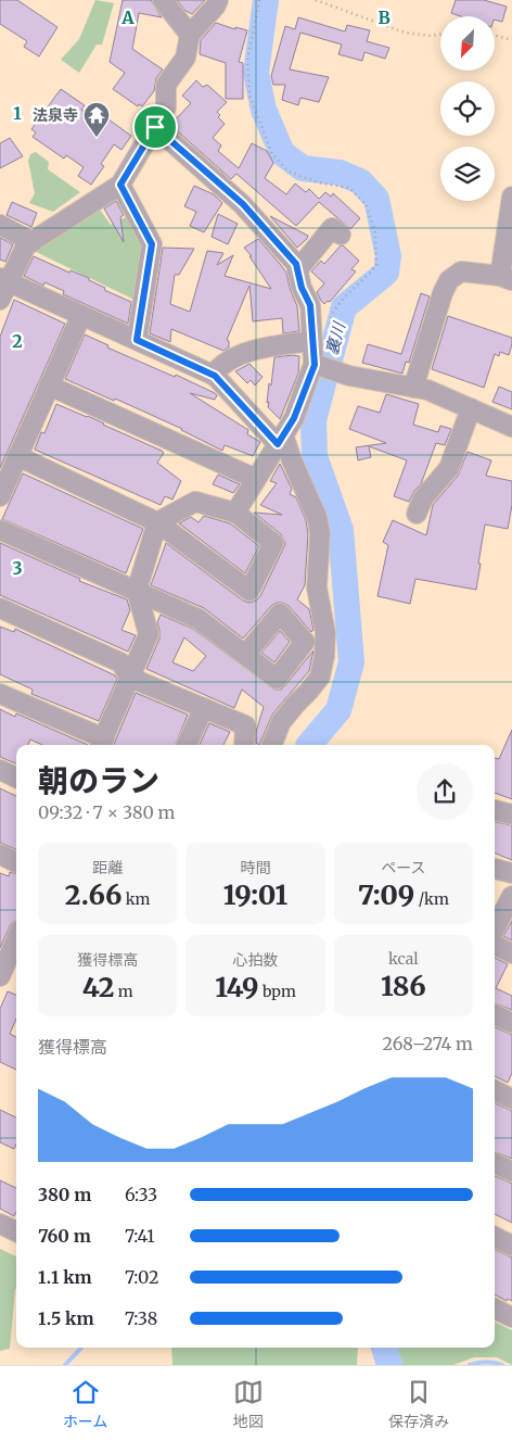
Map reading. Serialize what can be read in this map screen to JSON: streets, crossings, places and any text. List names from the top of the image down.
{
  "water": ["裏川"],
  "places": {
    "temple": ["法泉寺"]
  },
  "north": "bottom left",
  "page": {
    "heading": ["朝のラン", "09:32 · 7 × 380 m"],
    "stats": [
      ["距離", "2.66 km"],
      ["時間", "19:01"],
      ["ペース", "7:09 /km"],
      ["獲得標高", "42 m"],
      ["心拍数", "149 bpm"],
      ["kcal", "186"]
    ],
    "chart": ["獲得標高", "268–274 m"],
    "list": [
      {
        "name": "380 m",
        "note": "6:33"
      },
      {
        "name": "760 m",
        "note": "7:41"
      },
      {
        "name": "1.1 km",
        "note": "7:02"
      },
      {
        "name": "1.5 km",
        "note": "7:38"
      }
    ],
    "tabs": ["ホーム", "地図", "保存済み"]
  },
  "grid": {
    "columns": ["A", "B"],
    "rows": ["1", "2", "3"]
  }
}
